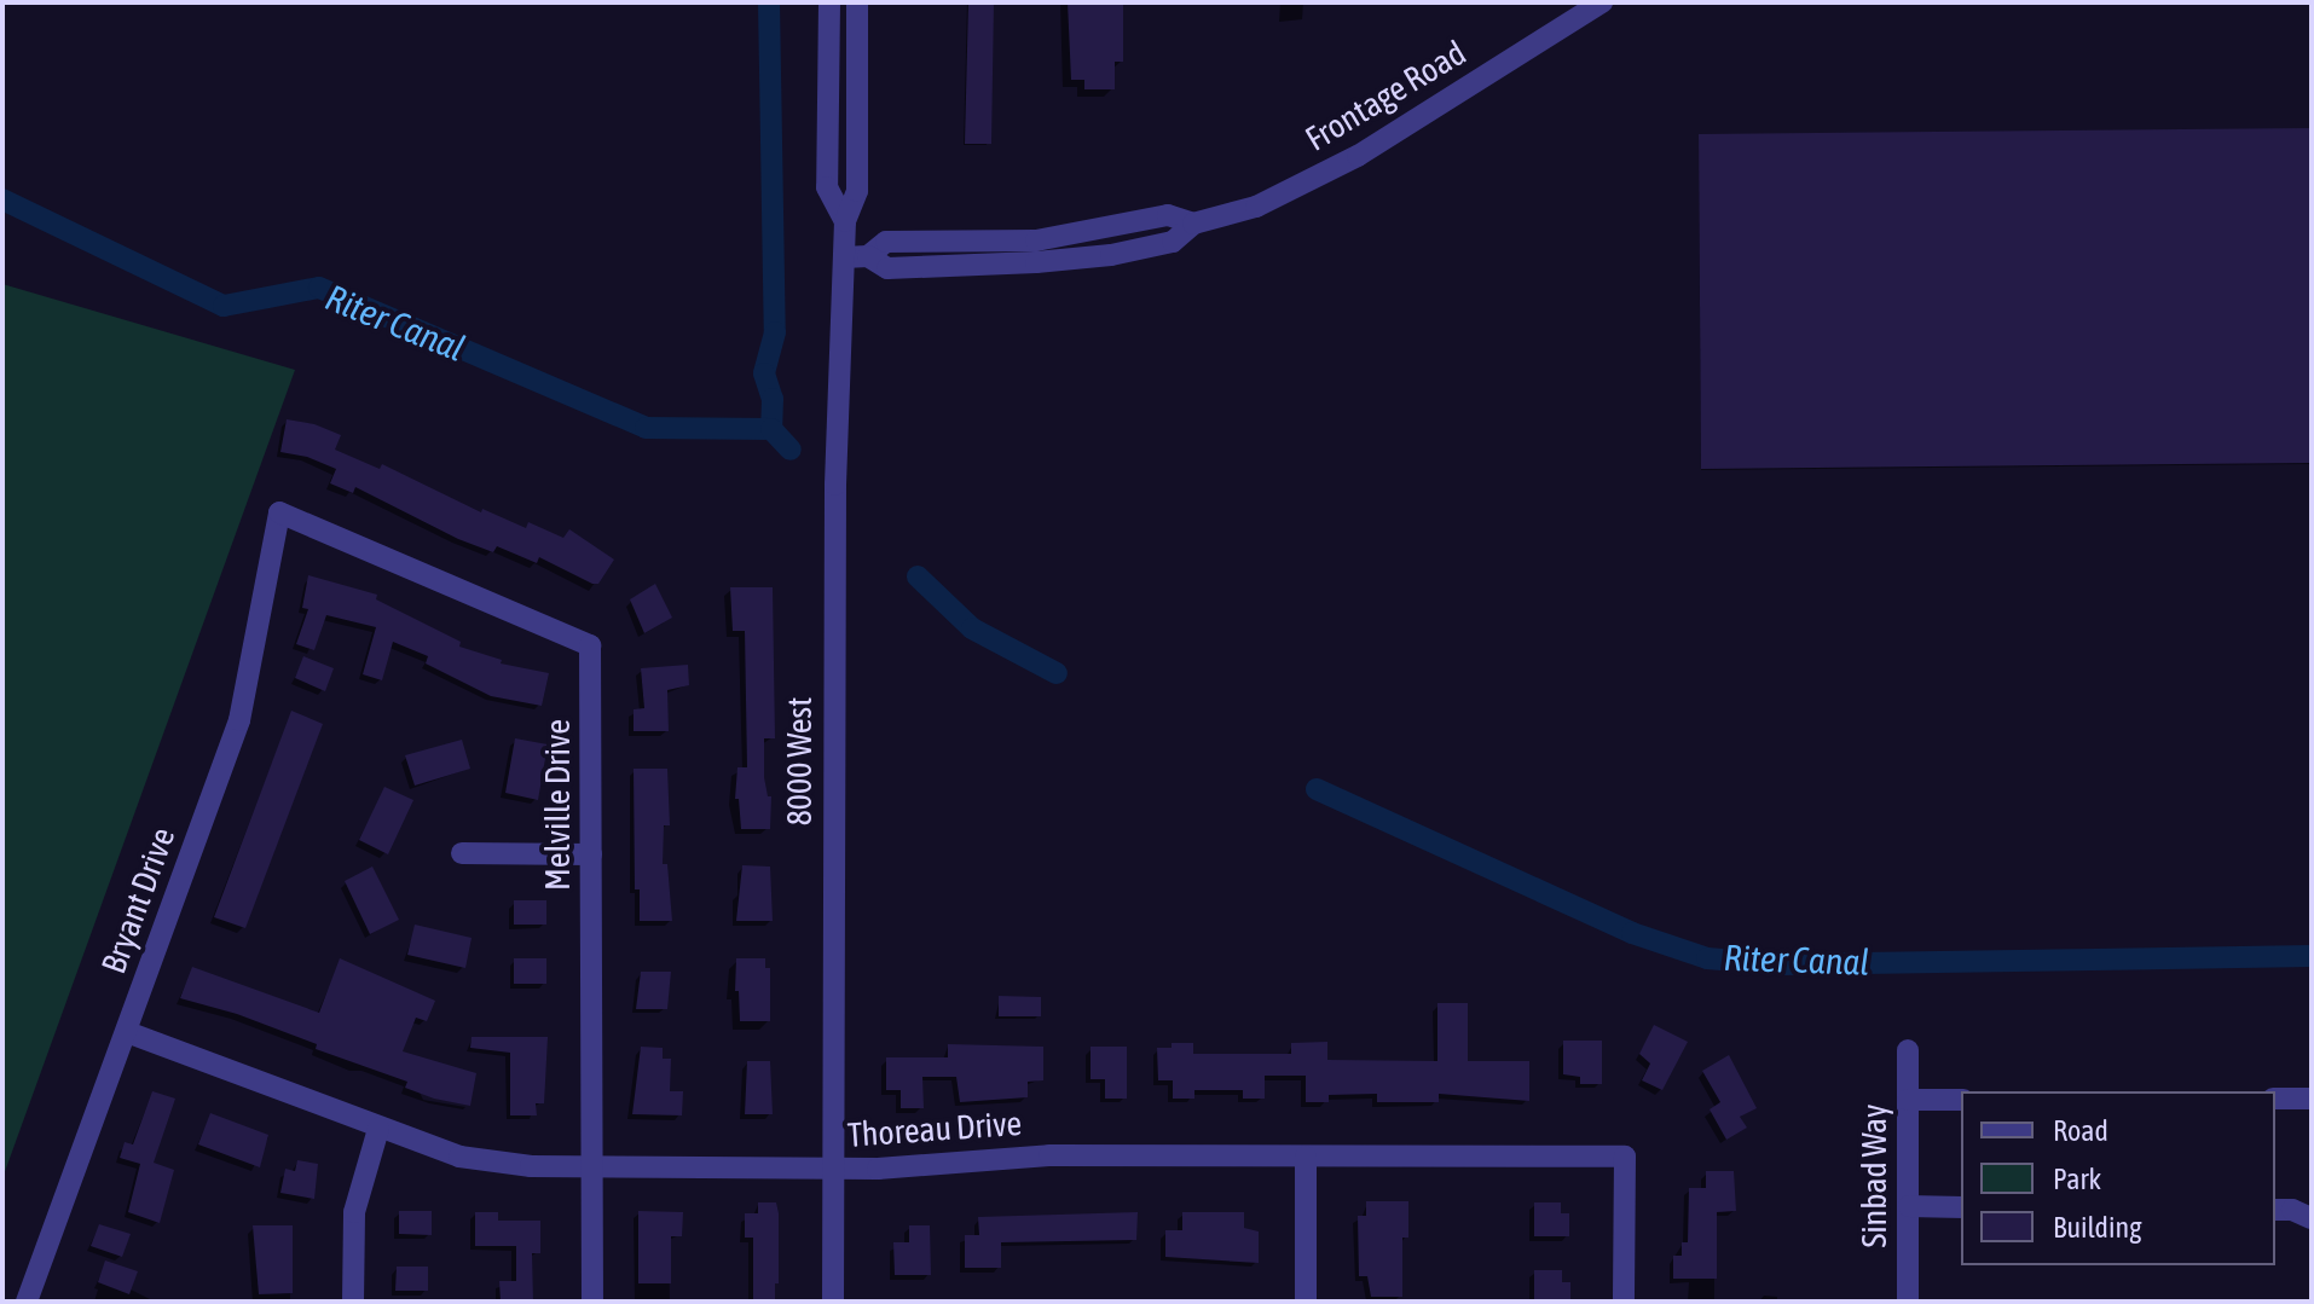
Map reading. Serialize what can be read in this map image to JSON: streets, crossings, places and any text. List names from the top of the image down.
{
  "streets": {
    "street": [
      "Frontage Road",
      "8000 West",
      "Melville Drive",
      "Bryant Drive",
      "Thoreau Drive",
      "Sinbad Way"
    ]
  },
  "crossings": [
    ["Frontage Road", "8000 West"],
    ["8000 West", "Thoreau Drive"],
    ["Melville Drive", "Bryant Drive"],
    ["Melville Drive", "Thoreau Drive"],
    ["Bryant Drive", "Thoreau Drive"]
  ],
  "water": ["Riter Canal"],
  "legend": ["Road", "Park", "Building"]
}
